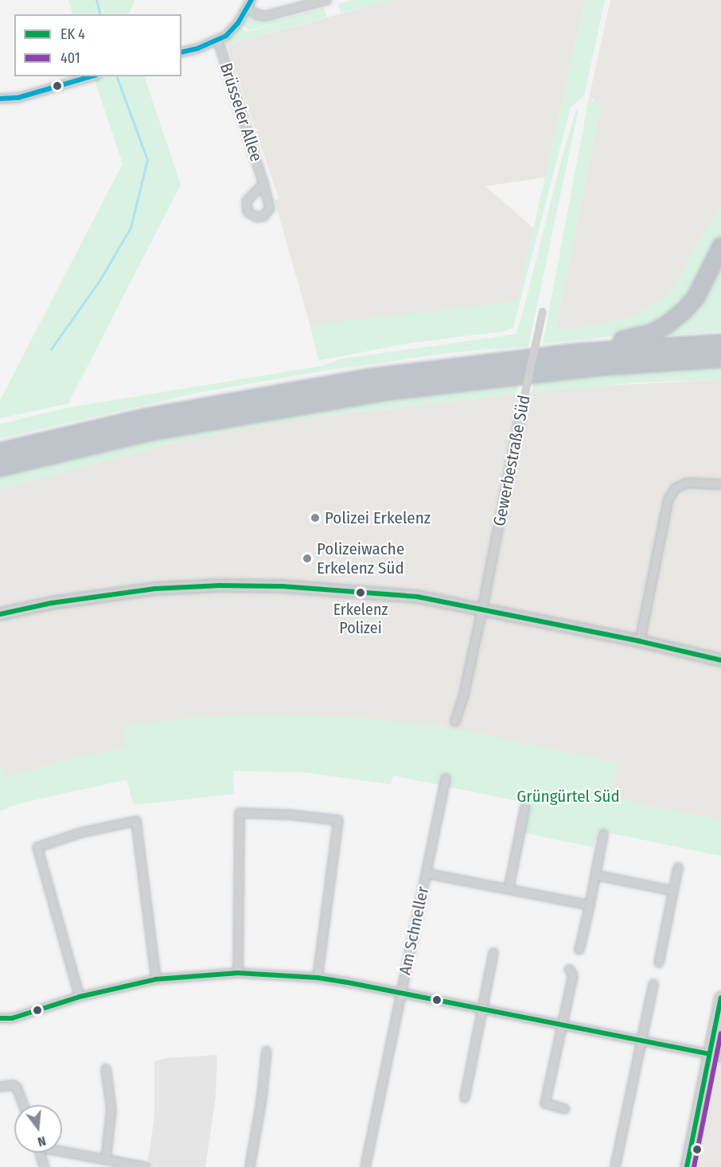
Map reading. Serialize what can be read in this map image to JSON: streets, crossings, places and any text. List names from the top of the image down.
{
  "streets": {
    "street": ["Brüsseler Allee", "Gewerbestraße Süd", "Am Schneller"]
  },
  "parks": ["Grüngürtel Süd"],
  "places": ["Polizei Erkelenz", "Polizeiwache Erkelenz Süd", "Erkelenz Polizei"],
  "lines": ["transit line 401"],
  "legend": ["EK 4", "401"],
  "north": "bottom"
}
